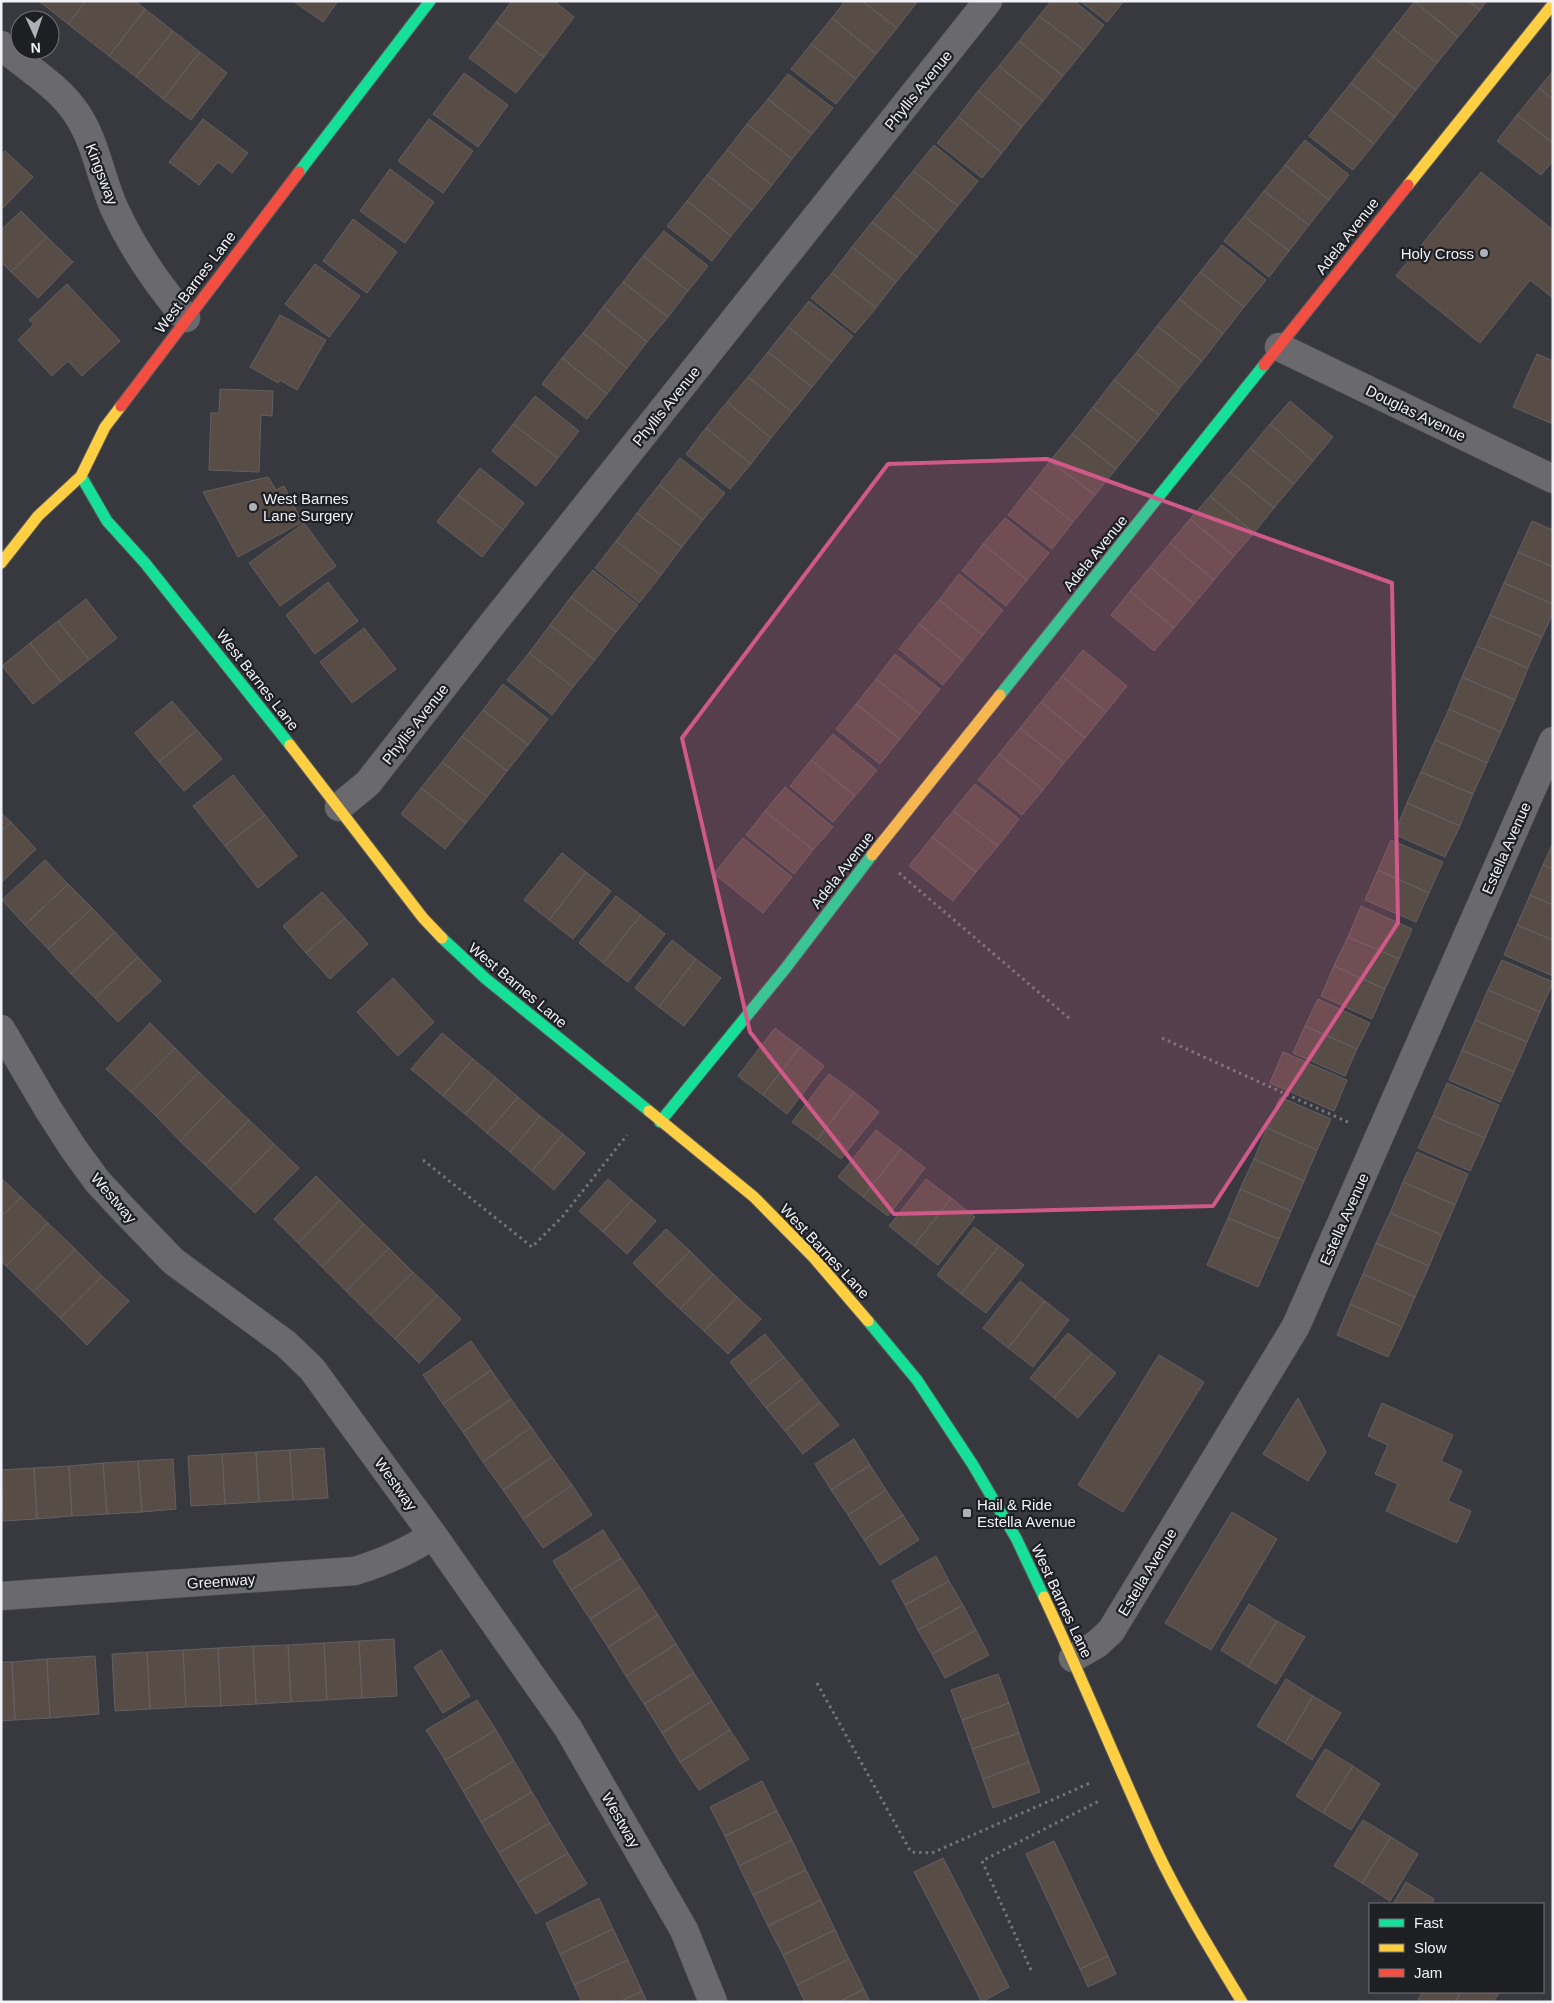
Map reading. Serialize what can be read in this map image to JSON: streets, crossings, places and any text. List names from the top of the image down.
{
  "streets": {
    "street": [
      "Phyllis Avenue",
      "Kingsway",
      "Adela Avenue",
      "West Barnes Lane",
      "Douglas Avenue",
      "Estella Avenue",
      "Westway",
      "Greenway"
    ]
  },
  "crossings": [
    ["Phyllis Avenue", "West Barnes Lane"],
    ["Kingsway", "West Barnes Lane"],
    ["Adela Avenue", "West Barnes Lane"],
    ["Adela Avenue", "Douglas Avenue"],
    ["West Barnes Lane", "Estella Avenue"],
    ["Westway", "Greenway"]
  ],
  "places": {
    "other": ["Holy Cross", "West Barnes Lane Surgery"],
    "transit": ["Hail & Ride Estella Avenue"]
  },
  "legend": ["Fast", "Slow", "Jam"],
  "north": "bottom"
}
